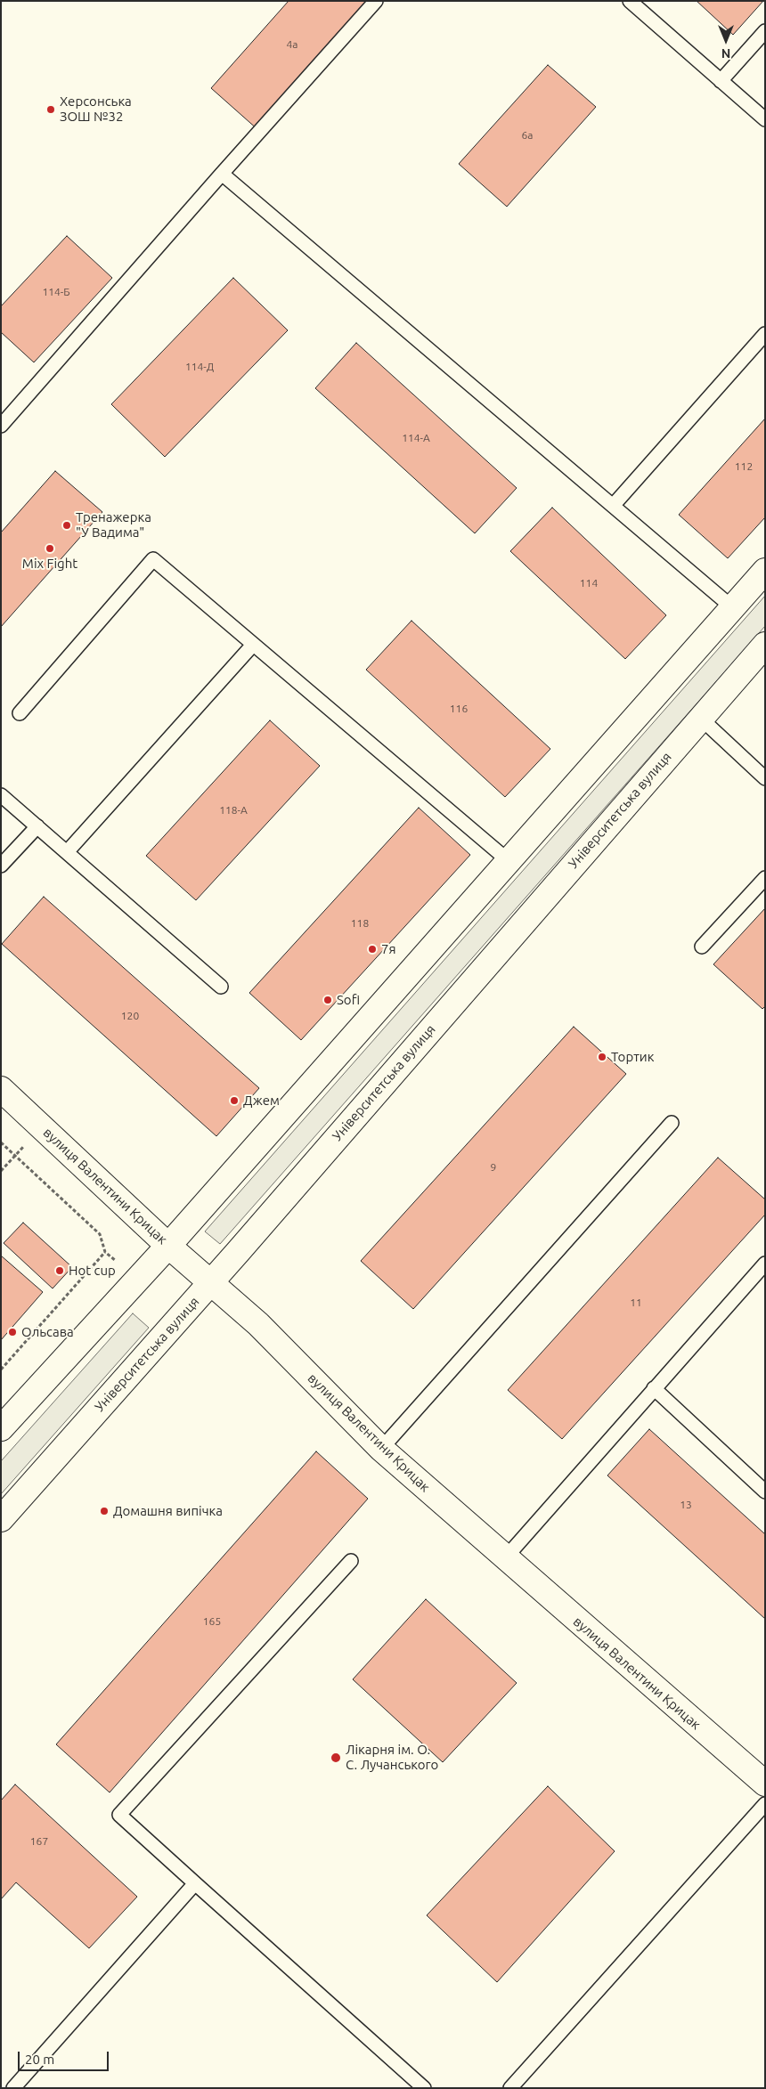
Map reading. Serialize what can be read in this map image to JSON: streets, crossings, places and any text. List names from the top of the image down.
{
  "streets": {
    "street": ["Університетська вулиця", "вулиця Валентини Крицак"]
  },
  "crossings": [
    ["Університетська вулиця", "вулиця Валентини Крицак"]
  ],
  "places": [
    "Херсонська ЗОШ №32",
    "Тренажерка \"У Вадима\"",
    "Mix Fight",
    "7я",
    "Sofi",
    "Тортик",
    "Джем",
    "Hot cup",
    "Ольсава",
    "Домашня випічка",
    "Лікарня ім. О. С. Лучанського"
  ],
  "house_numbers": [
    "4а",
    "6а",
    "114-Б",
    "114-Д",
    "114-А",
    "112",
    "114",
    "116",
    "118-А",
    "118",
    "120",
    "9",
    "11",
    "13",
    "165",
    "167"
  ],
  "scale_bar": "20 m",
  "north": "bottom"
}
